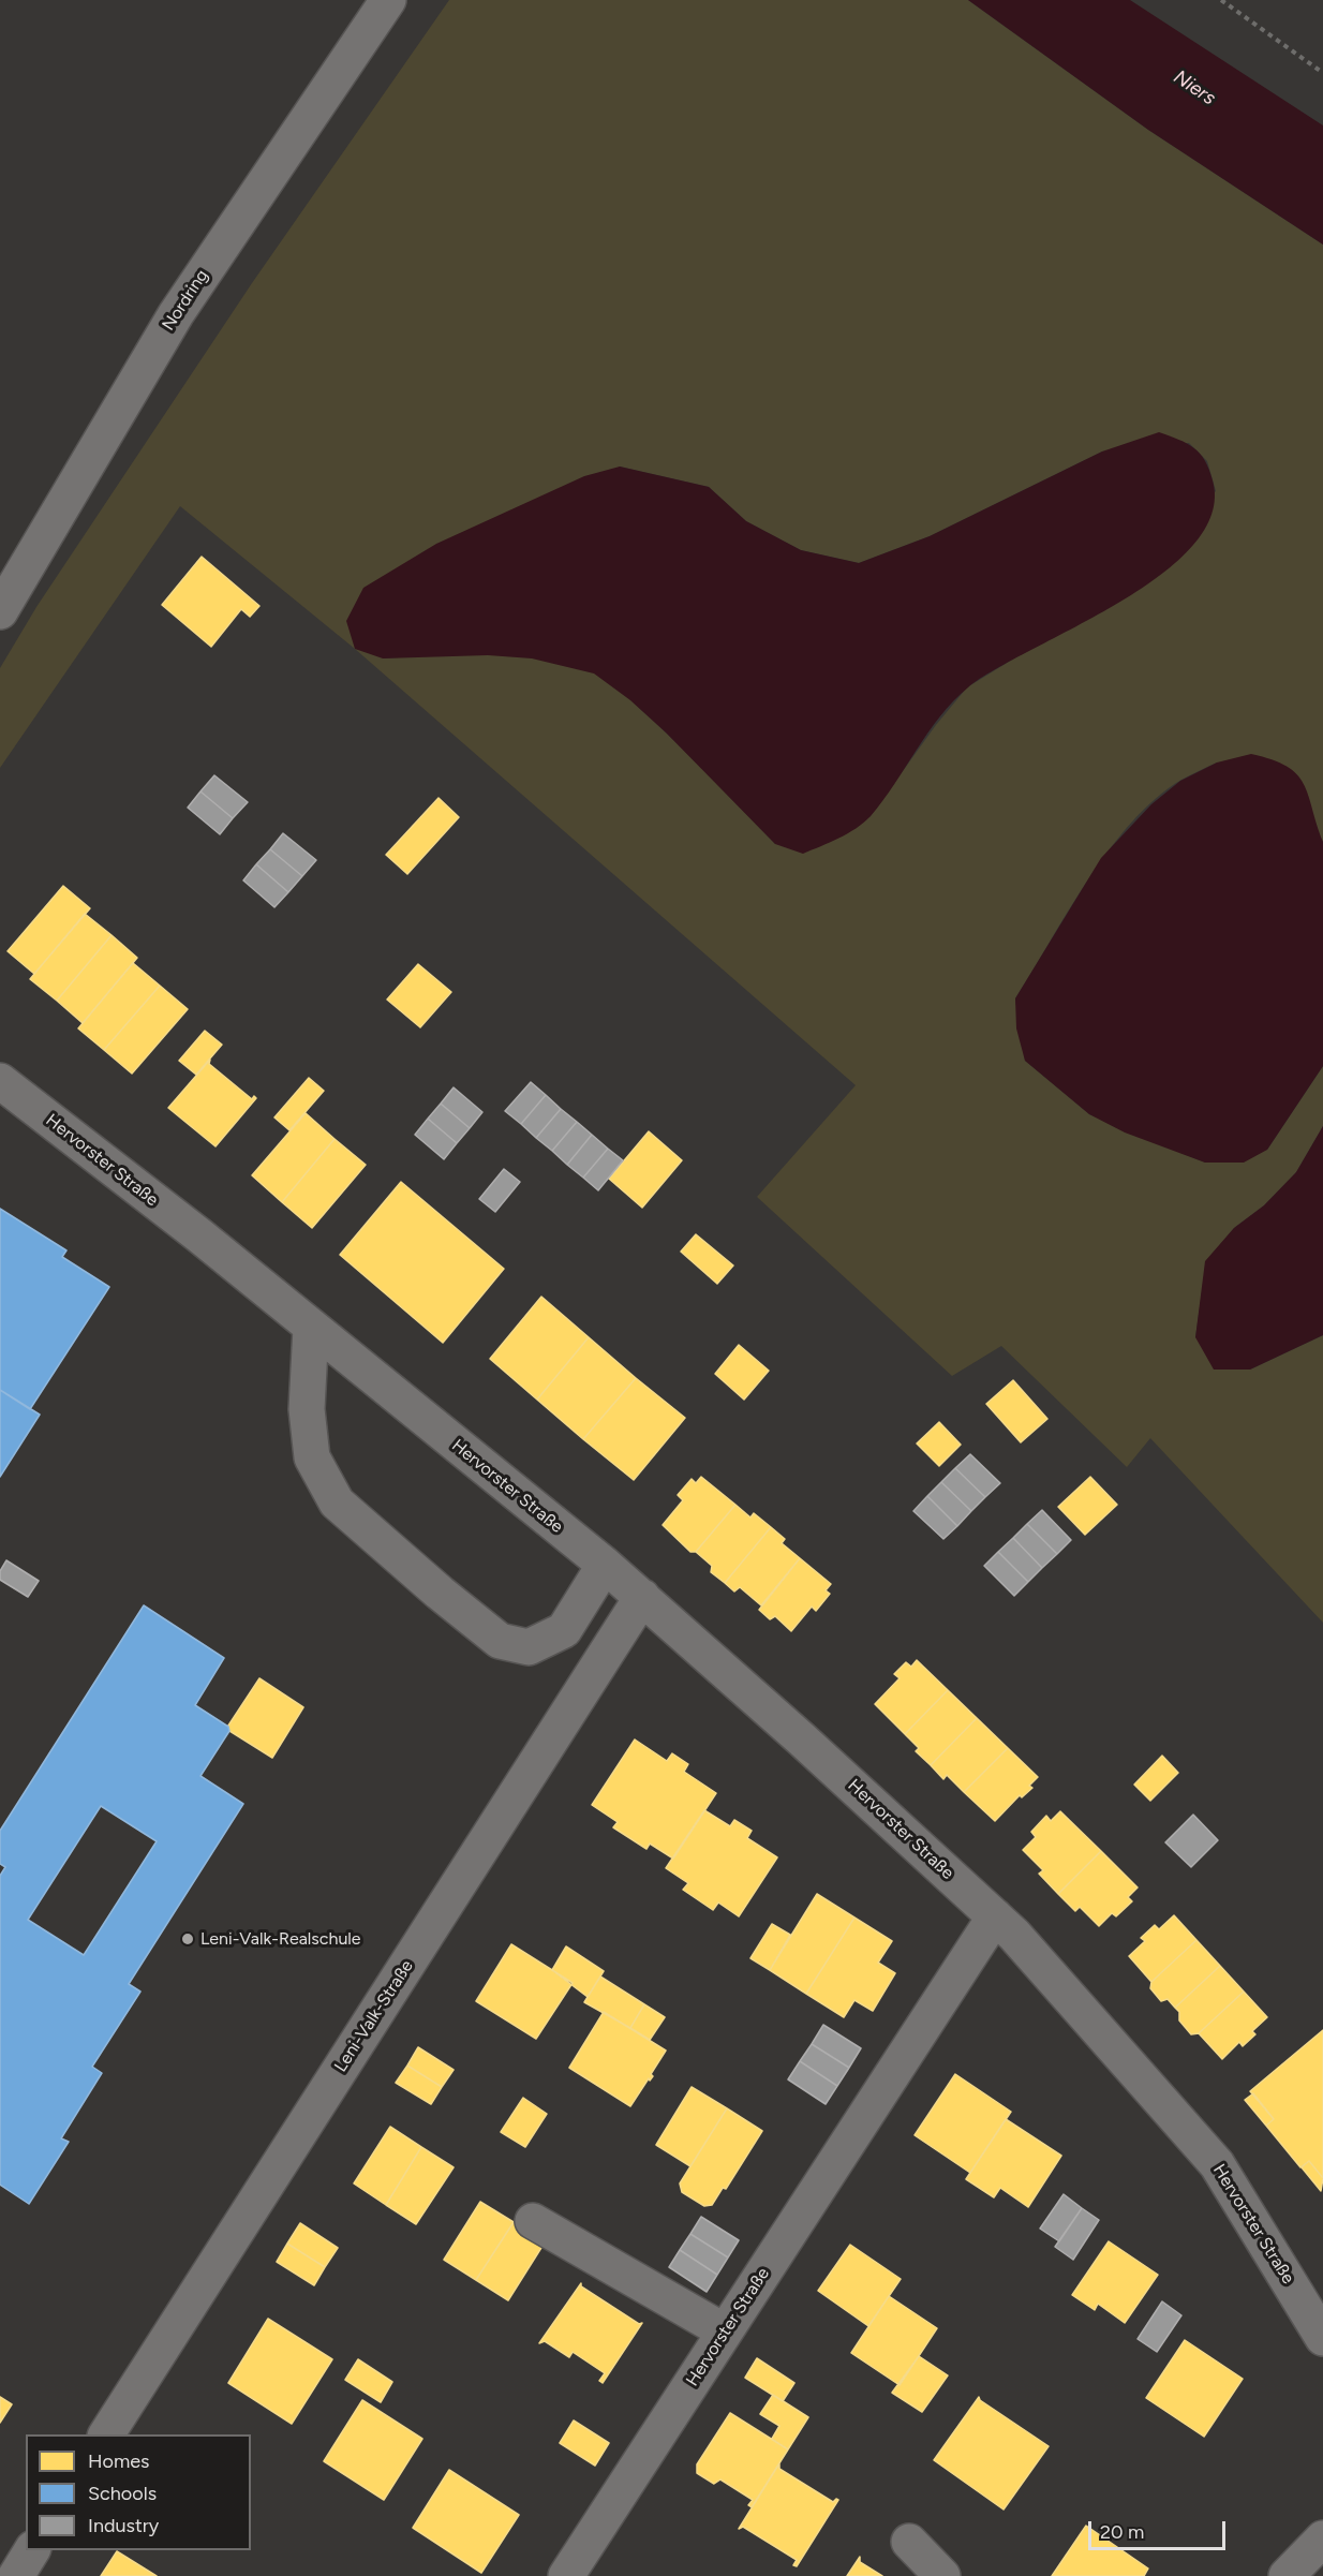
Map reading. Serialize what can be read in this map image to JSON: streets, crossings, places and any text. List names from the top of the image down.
{
  "streets": {
    "street": ["Nordring", "Hervorster Straße", "Leni-Valk-Straße"]
  },
  "crossings": [
    ["Hervorster Straße", "Leni-Valk-Straße"]
  ],
  "water": ["Niers"],
  "places": ["Leni-Valk-Realschule"],
  "legend": ["Homes", "Schools", "Industry"],
  "scale_bar": "20 m"
}
